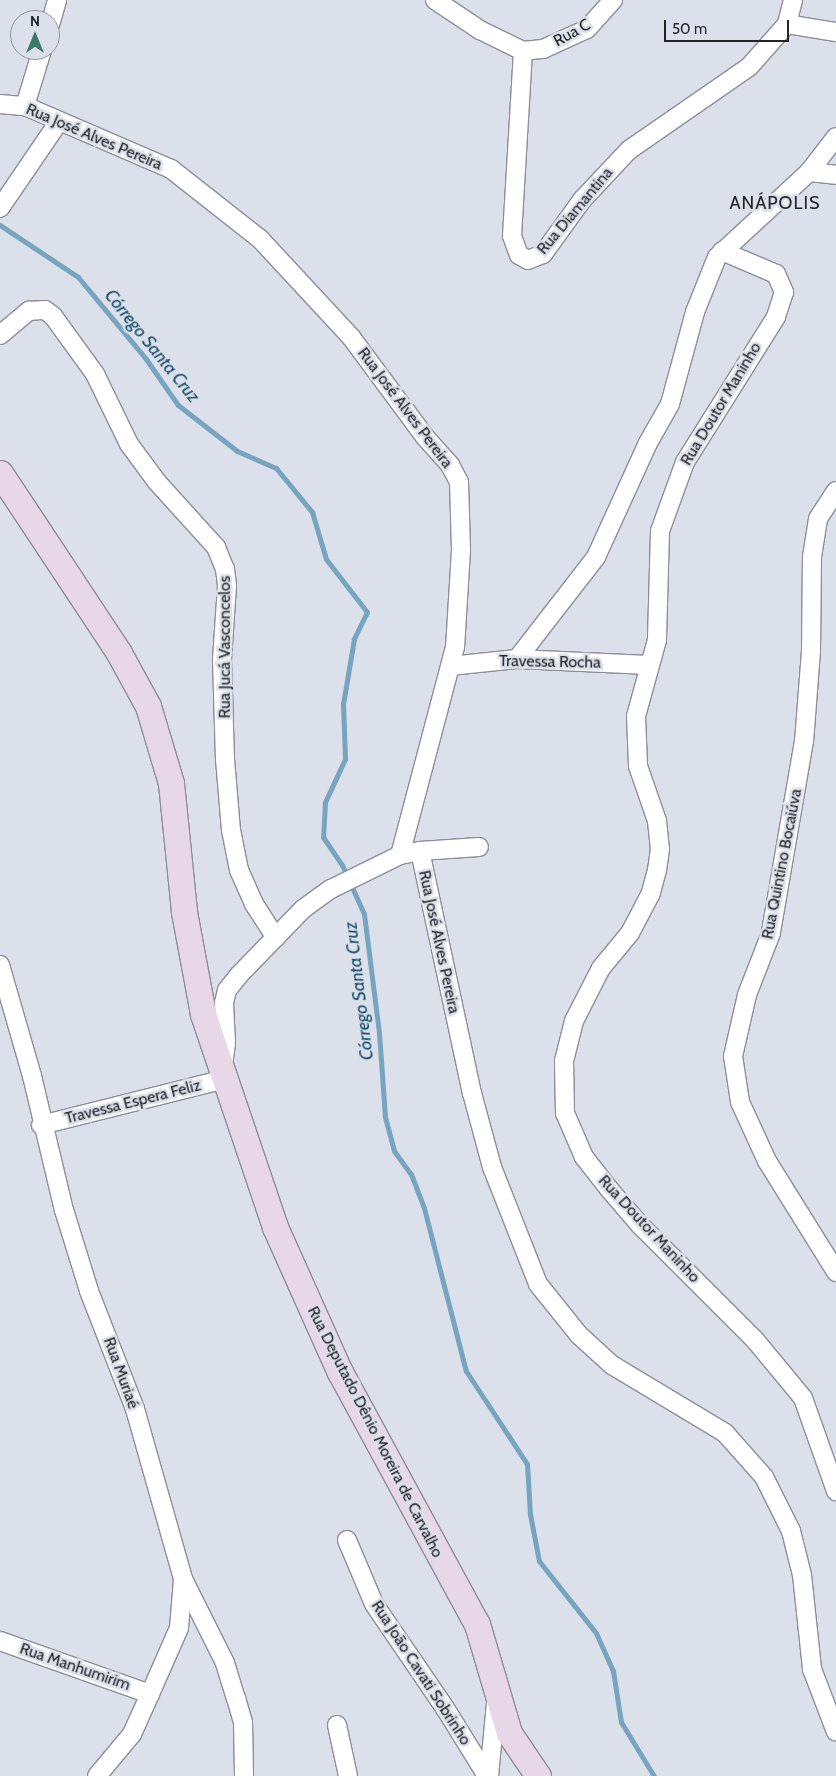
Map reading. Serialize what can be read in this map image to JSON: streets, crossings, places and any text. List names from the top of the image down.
{
  "streets": {
    "street": [
      "Rua C",
      "Rua José Alves Pereira",
      "Rua Diamantina",
      "Rua Doutor Maninho",
      "Rua Jucá Vasconcelos",
      "Travessa Rocha",
      "Rua Quintino Bocaiúva",
      "Travessa Espera Feliz",
      "Rua Muriaé",
      "Rua Deputado Dênio Moreira de Carvalho",
      "Rua Manhumirim",
      "Rua João Cavati Sobrinho"
    ]
  },
  "crossings": [
    ["Rua C", "Rua Diamantina"],
    ["Rua José Alves Pereira", "Travessa Rocha"],
    ["Rua Doutor Maninho", "Travessa Rocha"],
    ["Travessa Espera Feliz", "Rua Muriaé"],
    ["Travessa Espera Feliz", "Rua Deputado Dênio Moreira de Carvalho"]
  ],
  "districts": ["ANÁPOLIS"],
  "water": ["Córrego Santa Cruz"],
  "scale_bar": "50 m",
  "north": "top"
}
